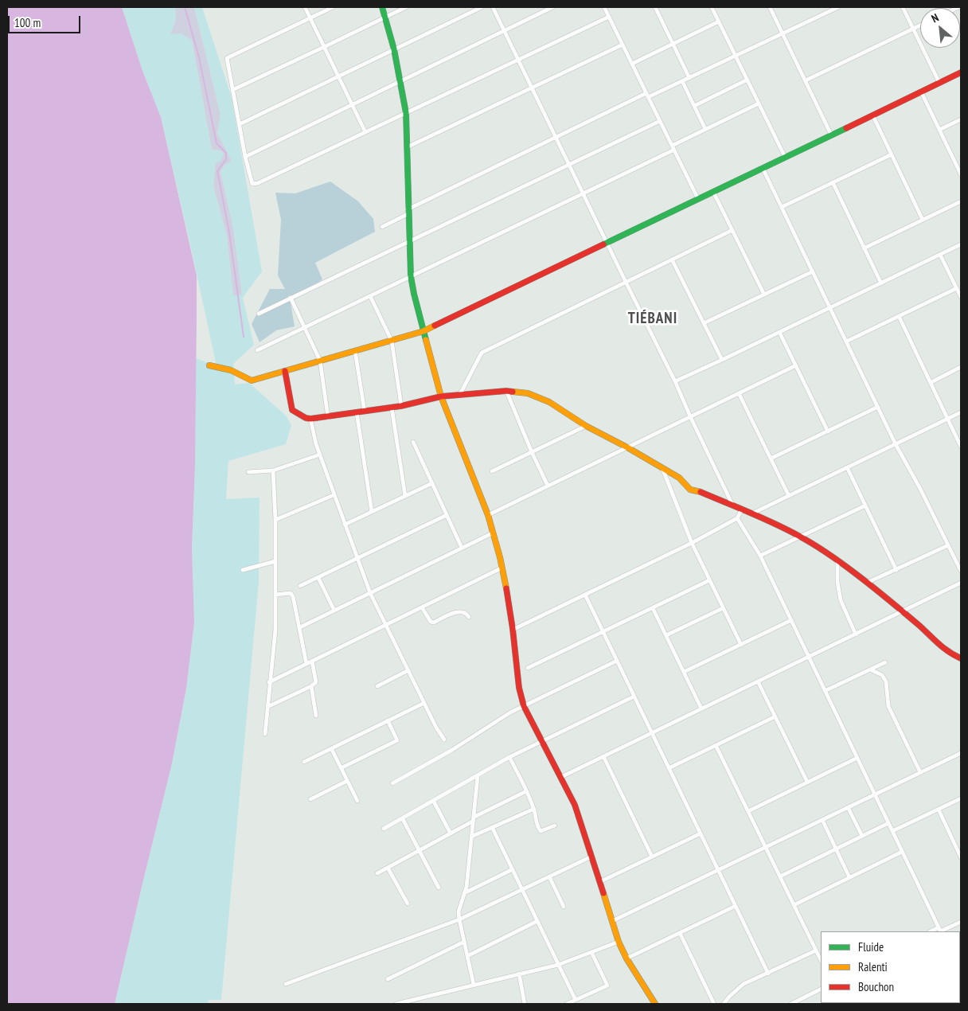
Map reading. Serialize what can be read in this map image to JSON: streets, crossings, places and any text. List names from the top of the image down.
{
  "districts": ["TIÉBANI"],
  "legend": ["Fluide", "Ralenti", "Bouchon"],
  "scale_bar": "100 m",
  "north": "top left"
}
